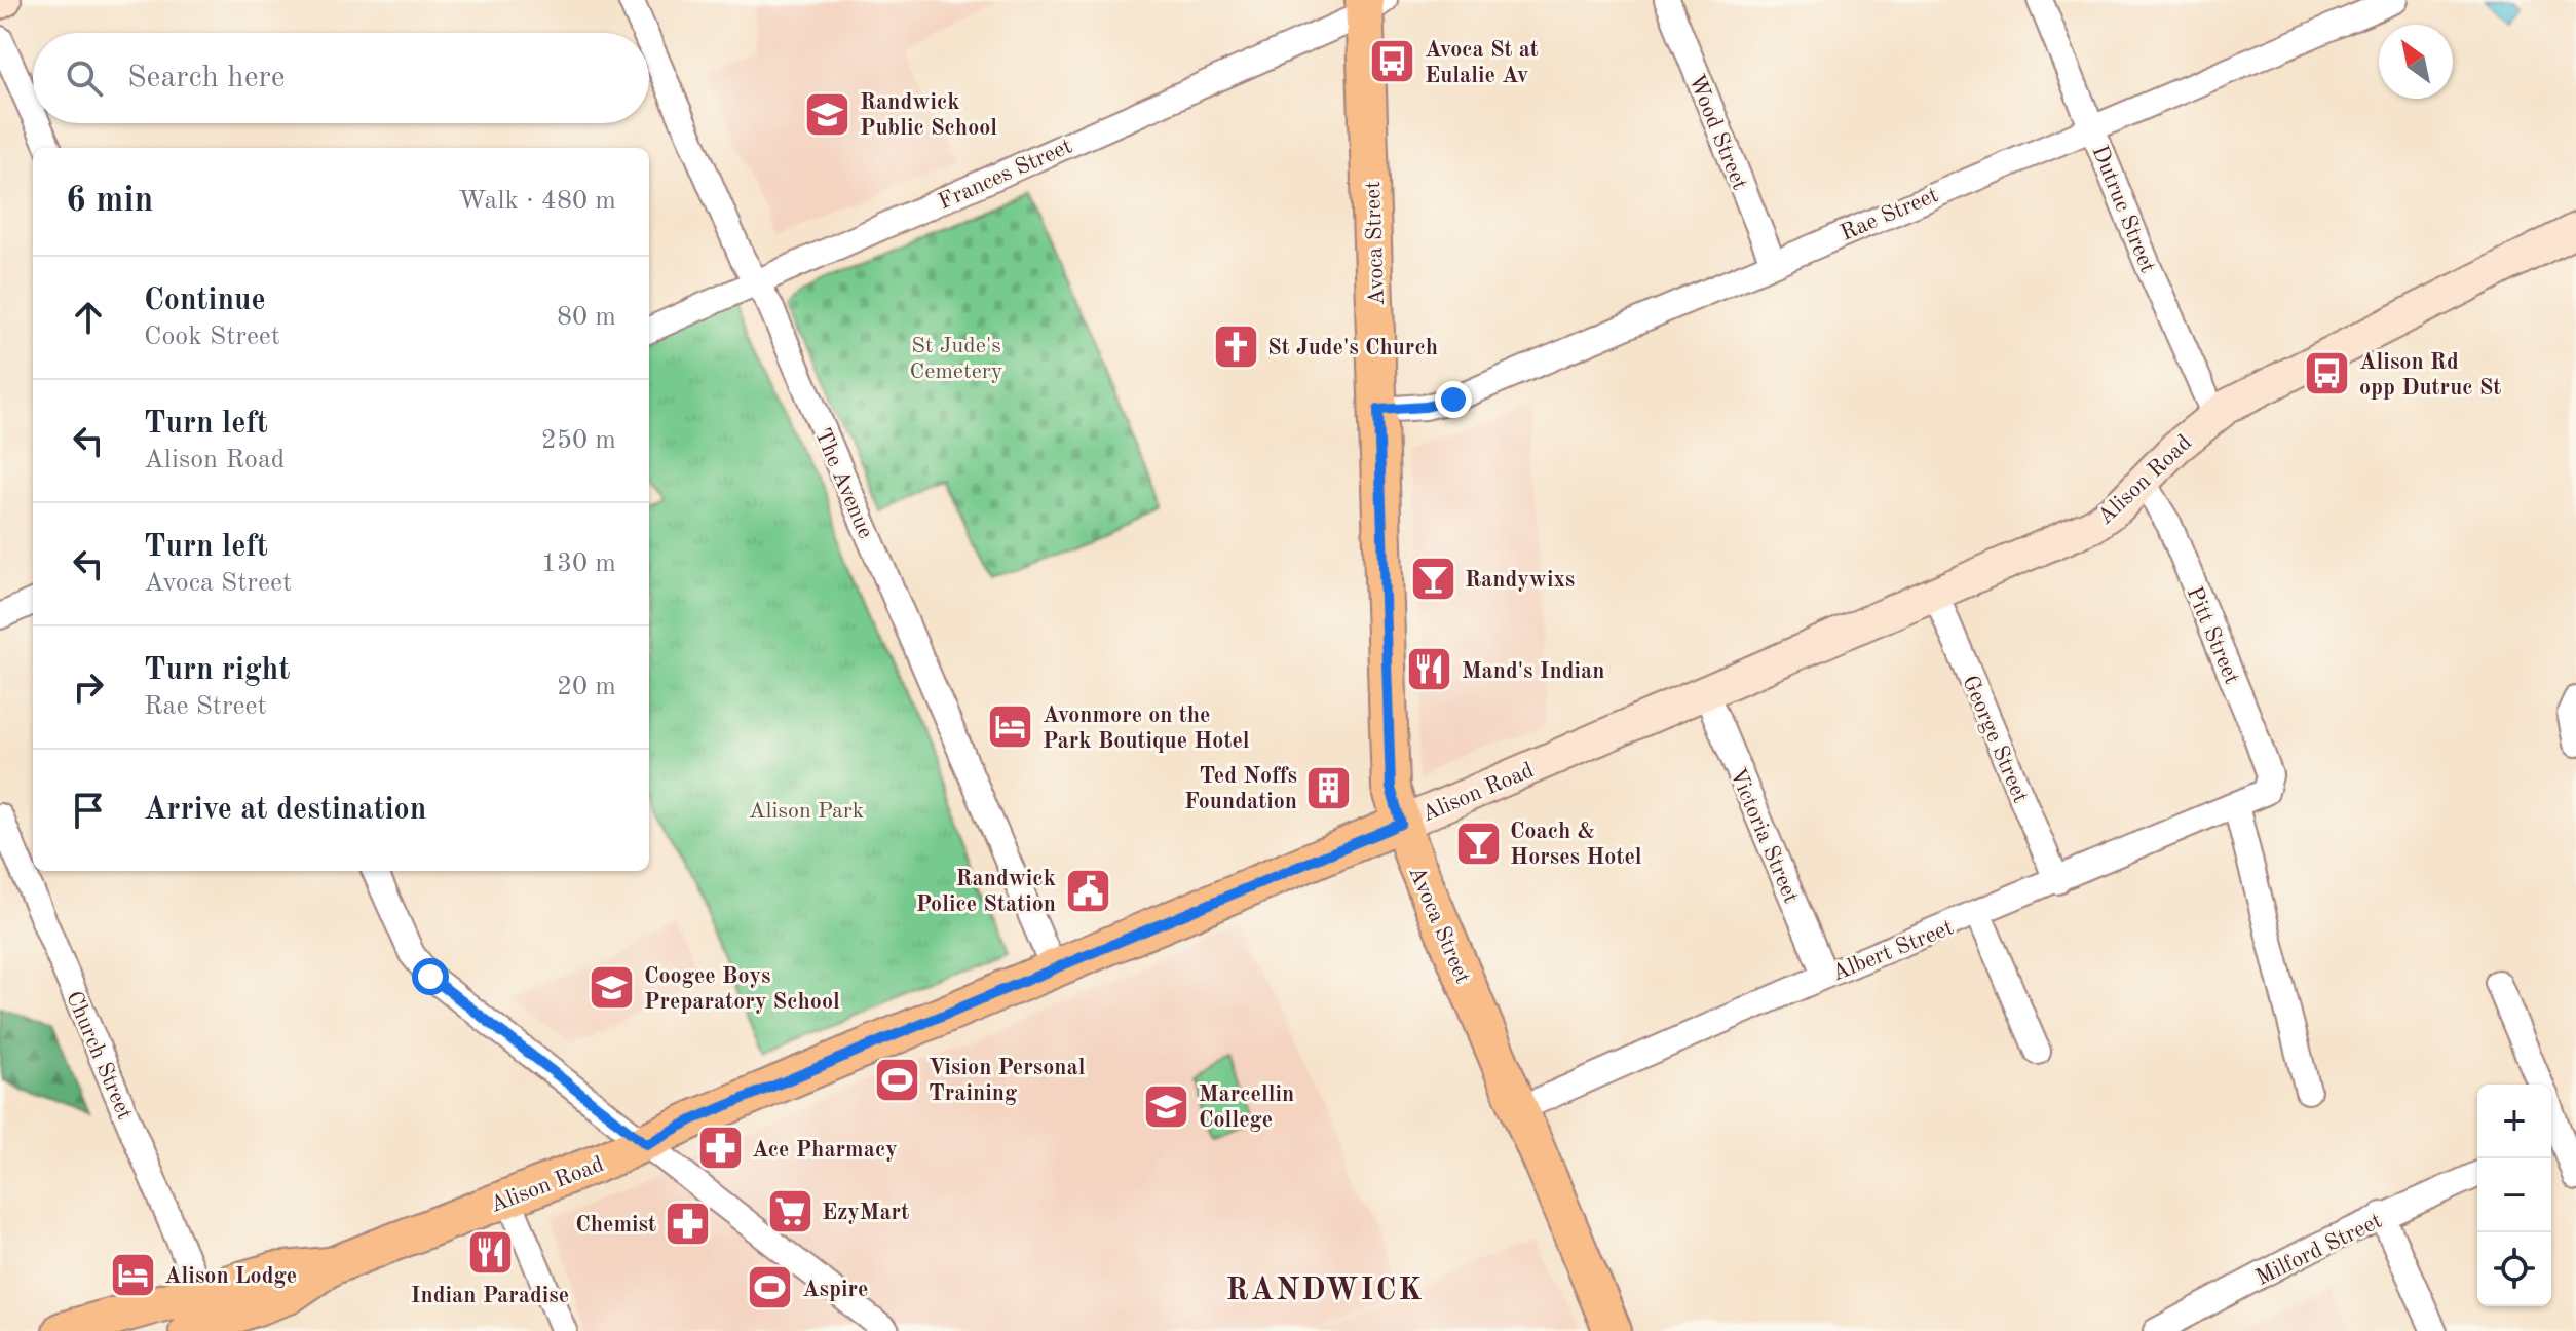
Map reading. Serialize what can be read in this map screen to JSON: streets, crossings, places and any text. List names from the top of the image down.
{
  "streets": {
    "main road": ["Avoca Street", "Alison Road"],
    "street": [
      "Wood Street",
      "Frances Street",
      "Dutruc Street",
      "Rae Street",
      "The Avenue",
      "Pitt Street",
      "George Street",
      "Victoria Street",
      "Albert Street",
      "Church Street",
      "Milford Street"
    ]
  },
  "crossings": [
    ["Wood Street", "Rae Street"],
    ["Frances Street", "Avoca Street"],
    ["Frances Street", "The Avenue"],
    ["Dutruc Street", "Rae Street"],
    ["Dutruc Street", "Alison Road"],
    ["Rae Street", "Avoca Street"],
    ["Avoca Street", "Alison Road"],
    ["Avoca Street", "Albert Street"],
    ["Alison Road", "The Avenue"],
    ["Alison Road", "Pitt Street"],
    ["Alison Road", "George Street"],
    ["Alison Road", "Victoria Street"],
    ["Alison Road", "Church Street"],
    ["Pitt Street", "Albert Street"],
    ["George Street", "Albert Street"],
    ["Victoria Street", "Albert Street"]
  ],
  "districts": ["RANDWICK"],
  "parks": ["St Jude's Cemetery", "Alison Park"],
  "places": {
    "bus stop": ["Avoca St at Eulalie Av", "Alison Rd opp Dutruc St"],
    "school or university": ["Randwick Public School", "Coogee Boys Preparatory School", "Marcellin College"],
    "church": ["St Jude's Church"],
    "bar": ["Randywixs", "Coach & Horses Hotel"],
    "restaurant": ["Mand's Indian", "Indian Paradise"],
    "hotel": ["Avonmore on the Park Boutique Hotel", "Alison Lodge"],
    "building": ["Ted Noffs Foundation"],
    "public building": ["Randwick Police Station"],
    "sports": ["Vision Personal Training", "Aspire"],
    "pharmacy": ["Ace Pharmacy", "Chemist"],
    "supermarket": ["EzyMart"]
  },
  "north": "top left",
  "page": {
    "search": "Search here",
    "heading": ["6 min", "Walk · 480 m"],
    "list": [
      ["Continue", "Cook Street", "80 m"],
      ["Turn left", "Alison Road", "250 m"],
      ["Turn left", "Avoca Street", "130 m"],
      ["Turn right", "Rae Street", "20 m"],
      "Arrive at destination"
    ],
    "map_buttons": ["+", "−"]
  }
}
